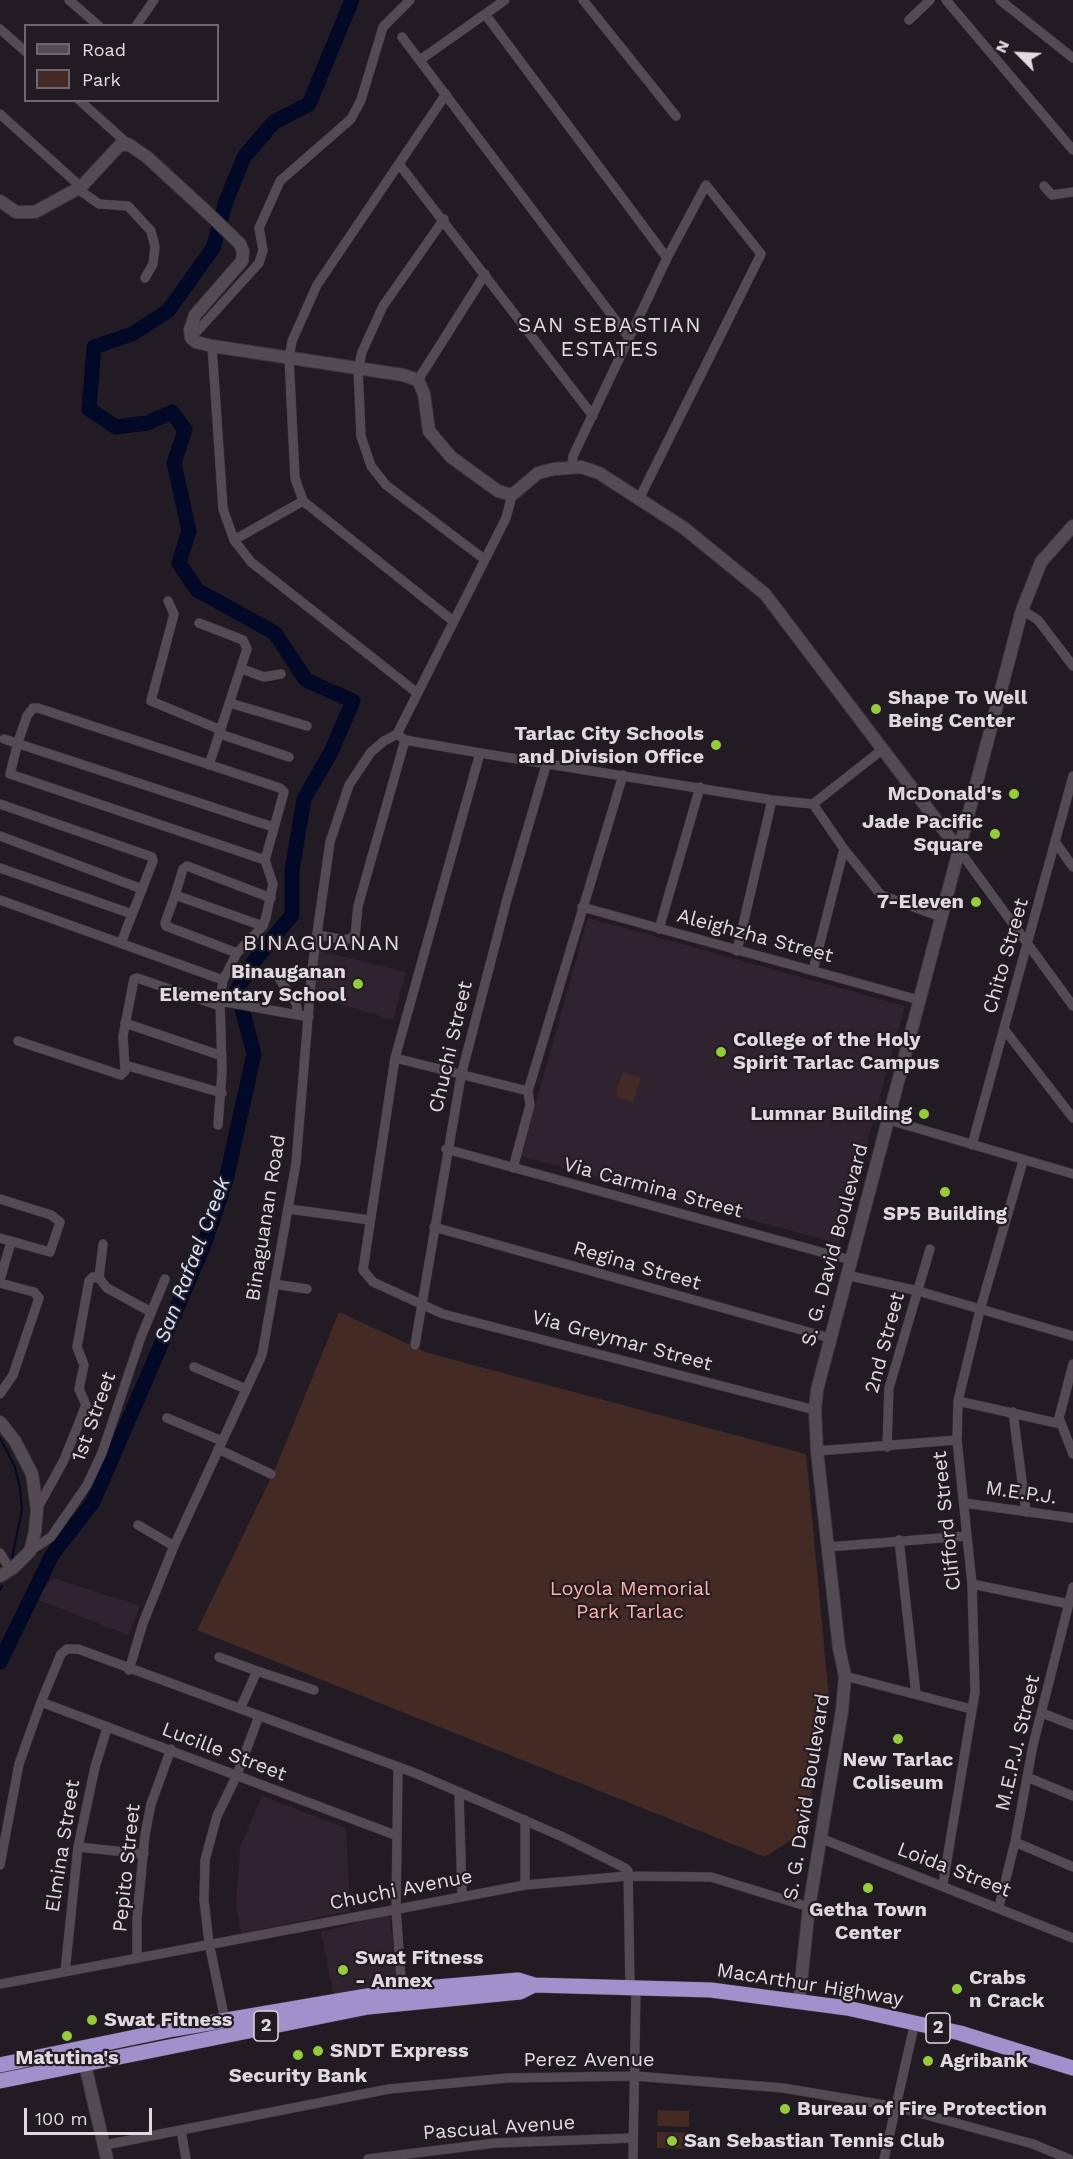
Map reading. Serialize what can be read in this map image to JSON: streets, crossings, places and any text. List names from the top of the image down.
{
  "streets": {
    "highway": ["MacArthur Highway", "2"],
    "street": [
      "Aleighzha Street",
      "Chito Street",
      "Chuchi Street",
      "Via Carmina Street",
      "Binaguanan Road",
      "S. G. David Boulevard",
      "Regina Street",
      "Via Greymar Street",
      "2nd Street",
      "1st Street",
      "M.E.P.J.",
      "Clifford Street",
      "M.E.P.J. Street",
      "Lucille Street",
      "Elmina Street",
      "Pepito Street",
      "Loida Street",
      "Chuchi Avenue",
      "Perez Avenue",
      "Pascual Avenue"
    ]
  },
  "crossings": [
    ["Aleighzha Street", "S. G. David Boulevard"],
    ["Chuchi Street", "Via Carmina Street"],
    ["Chuchi Street", "Regina Street"],
    ["Chuchi Street", "Via Greymar Street"],
    ["Via Carmina Street", "S. G. David Boulevard"],
    ["S. G. David Boulevard", "Regina Street"],
    ["S. G. David Boulevard", "Via Greymar Street"],
    ["S. G. David Boulevard", "Loida Street"],
    ["S. G. David Boulevard", "Chuchi Avenue"],
    ["S. G. David Boulevard", "MacArthur Highway"],
    ["M.E.P.J.", "Clifford Street"],
    ["Clifford Street", "Loida Street"],
    ["M.E.P.J. Street", "Loida Street"],
    ["Lucille Street", "Elmina Street"],
    ["Lucille Street", "Pepito Street"],
    ["Elmina Street", "Chuchi Avenue"],
    ["Pepito Street", "Chuchi Avenue"]
  ],
  "districts": ["SAN SEBASTIAN ESTATES", "BINAGUANAN"],
  "water": ["San Rafael Creek"],
  "parks": ["Loyola Memorial Park Tarlac"],
  "places": [
    "Shape To Well Being Center",
    "Tarlac City Schools and Division Office",
    "McDonald's",
    "Jade Pacific Square",
    "7-Eleven",
    "Binauganan Elementary School",
    "College of the Holy Spirit Tarlac Campus",
    "Lumnar Building",
    "SP5 Building",
    "New Tarlac Coliseum",
    "Getha Town Center",
    "Swat Fitness - Annex",
    "Crabs n Crack",
    "Swat Fitness",
    "Matutina's",
    "SNDT Express",
    "Security Bank",
    "Agribank",
    "Bureau of Fire Protection",
    "San Sebastian Tennis Club"
  ],
  "legend": ["Road", "Park"],
  "scale_bar": "100 m",
  "north": "top left"
}
